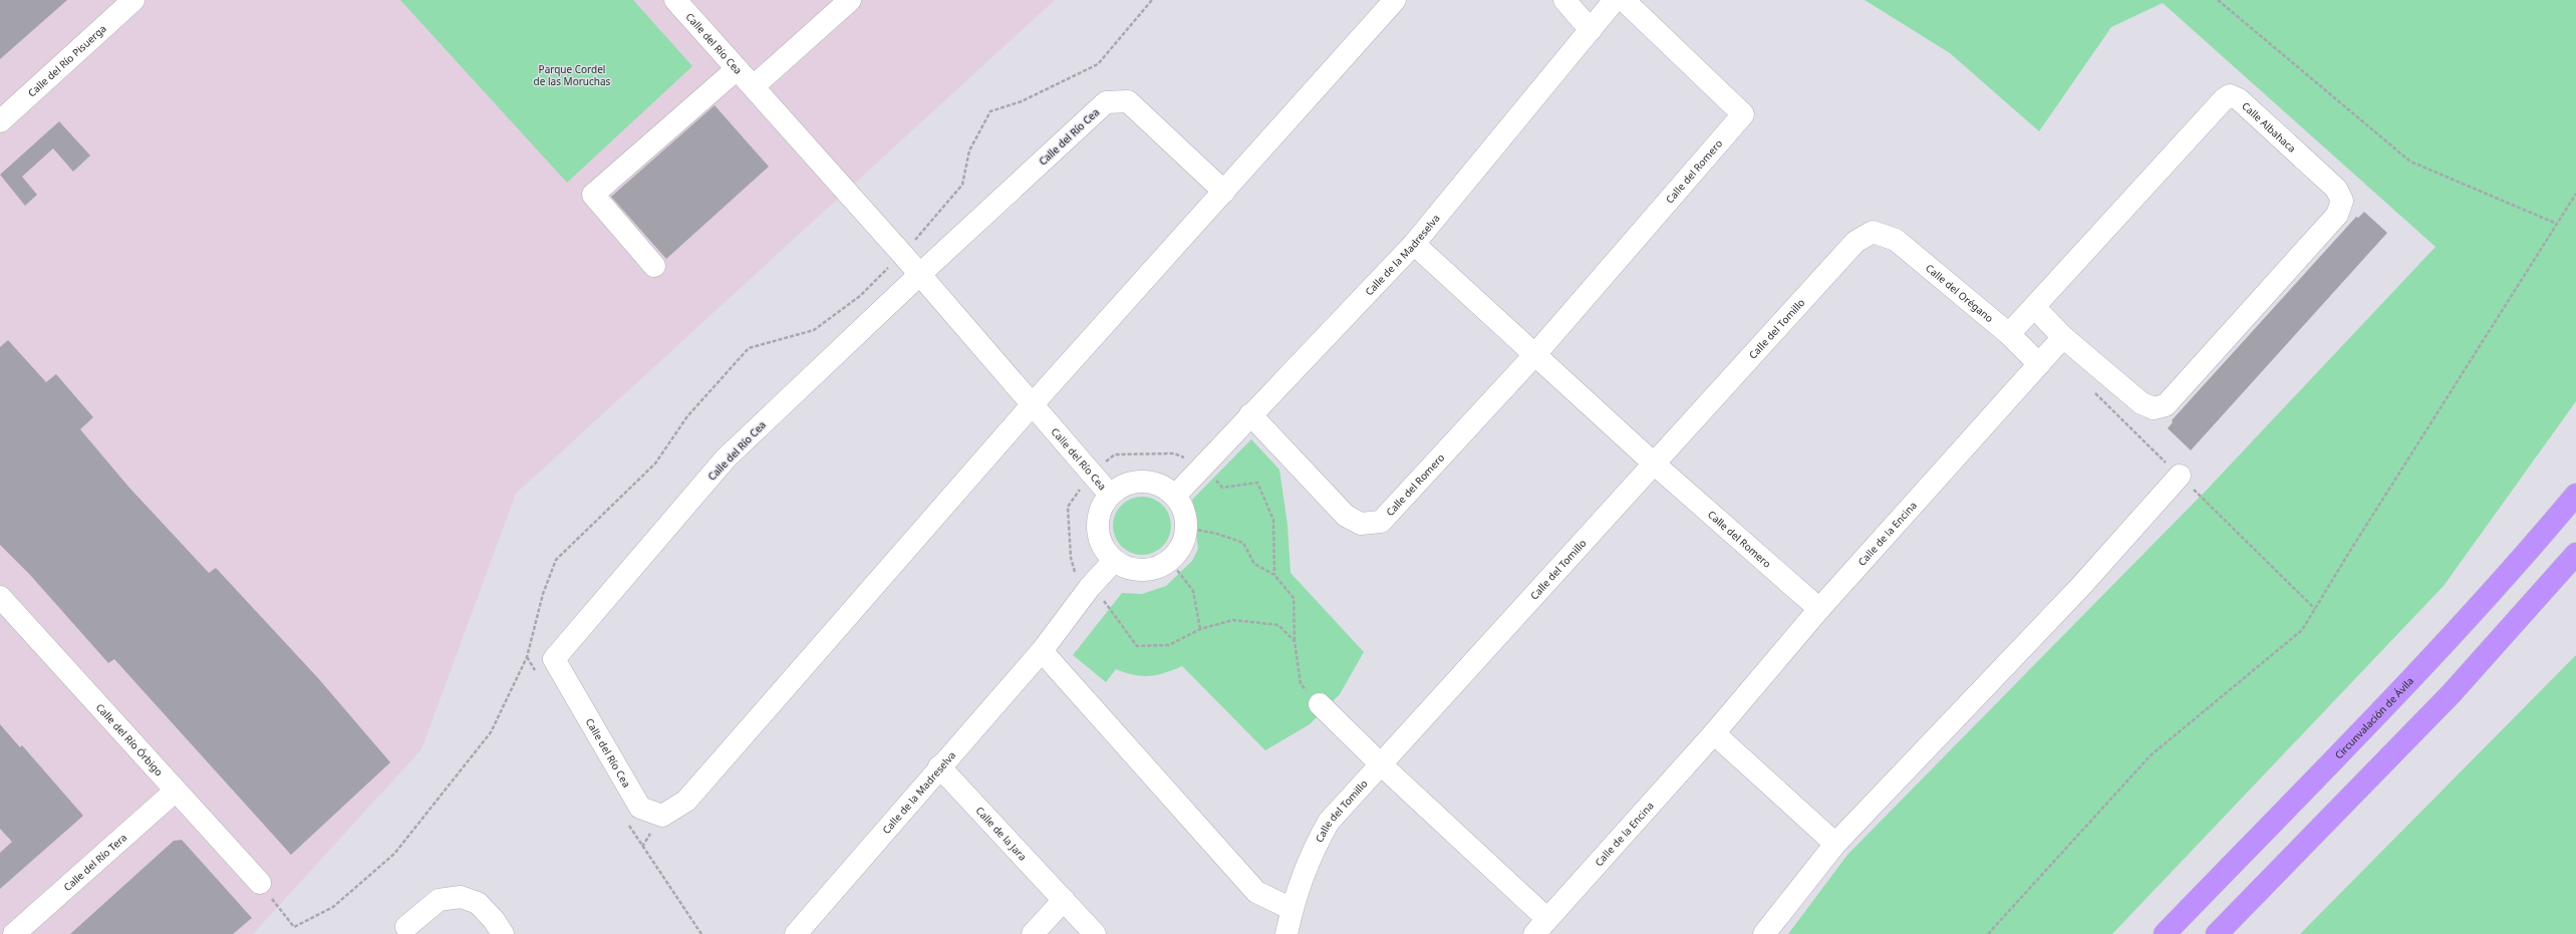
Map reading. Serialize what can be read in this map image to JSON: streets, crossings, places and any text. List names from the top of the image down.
{
  "streets": {
    "highway": ["Circunvalación de Ávila"],
    "street": [
      "Calle del Río Cea",
      "Calle del Río Pisuerga",
      "Calle Albahaca",
      "Calle del Romero",
      "Calle de la Madreselva",
      "Calle del Orégano",
      "Calle del Tomillo",
      "Calle de la Encina",
      "Calle del Río Órbigo",
      "Calle de la Jara",
      "Calle del Río Tera"
    ]
  },
  "crossings": [
    ["Calle del Río Cea", "Calle de la Madreselva"],
    ["Calle Albahaca", "Calle del Orégano"],
    ["Calle Albahaca", "Calle de la Encina"],
    ["Calle del Romero", "Calle de la Madreselva"],
    ["Calle del Romero", "Calle del Tomillo"],
    ["Calle del Romero", "Calle de la Encina"],
    ["Calle de la Madreselva", "Calle de la Jara"],
    ["Calle del Orégano", "Calle del Tomillo"],
    ["Calle del Orégano", "Calle de la Encina"],
    ["Calle del Río Órbigo", "Calle del Río Tera"]
  ],
  "parks": ["Parque Cordel de las Moruchas"]
}
